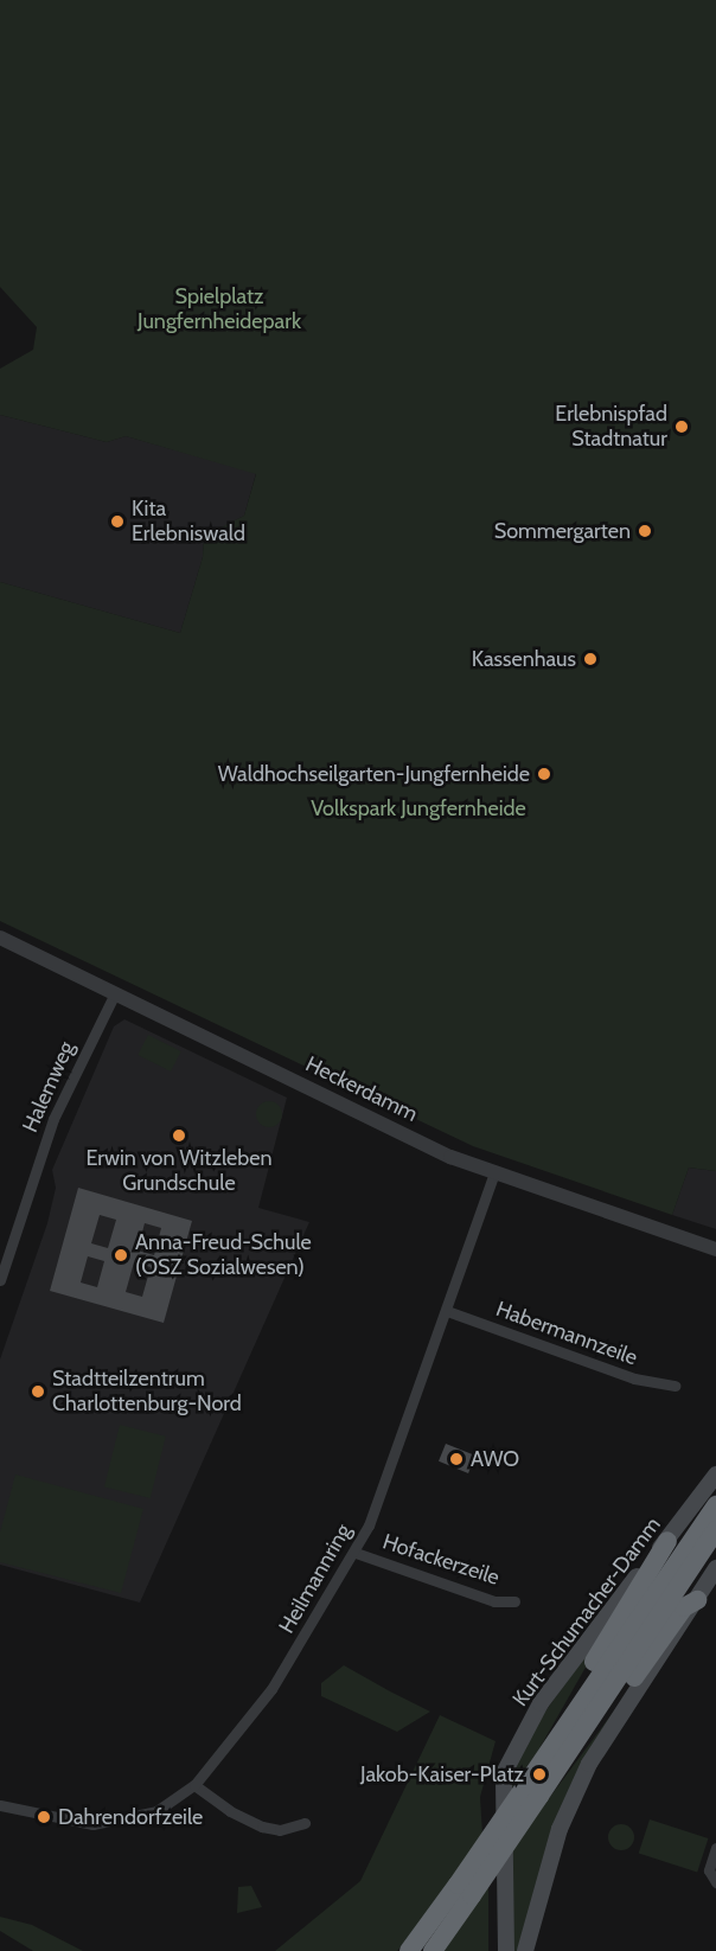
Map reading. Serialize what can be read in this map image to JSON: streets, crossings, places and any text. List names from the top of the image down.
{
  "streets": {
    "main road": ["Kurt-Schumacher-Damm"],
    "street": [
      "Halemweg",
      "Heckerdamm",
      "Habermannzeile",
      "Hofackerzeile",
      "Heilmannring"
    ]
  },
  "crossings": [
    ["Halemweg", "Heckerdamm"],
    ["Heckerdamm", "Heilmannring"],
    ["Habermannzeile", "Heilmannring"],
    ["Hofackerzeile", "Heilmannring"]
  ],
  "parks": ["Spielplatz Jungfernheidepark", "Volkspark Jungfernheide"],
  "places": [
    "Erlebnispfad Stadtnatur",
    "Kita Erlebniswald",
    "Sommergarten",
    "Kassenhaus",
    "Waldhochseilgarten-Jungfernheide",
    "Erwin von Witzleben Grundschule",
    "Anna-Freud-Schule (OSZ Sozialwesen)",
    "Stadtteilzentrum Charlottenburg-Nord",
    "AWO",
    "Jakob-Kaiser-Platz",
    "Dahrendorfzeile"
  ]
}
